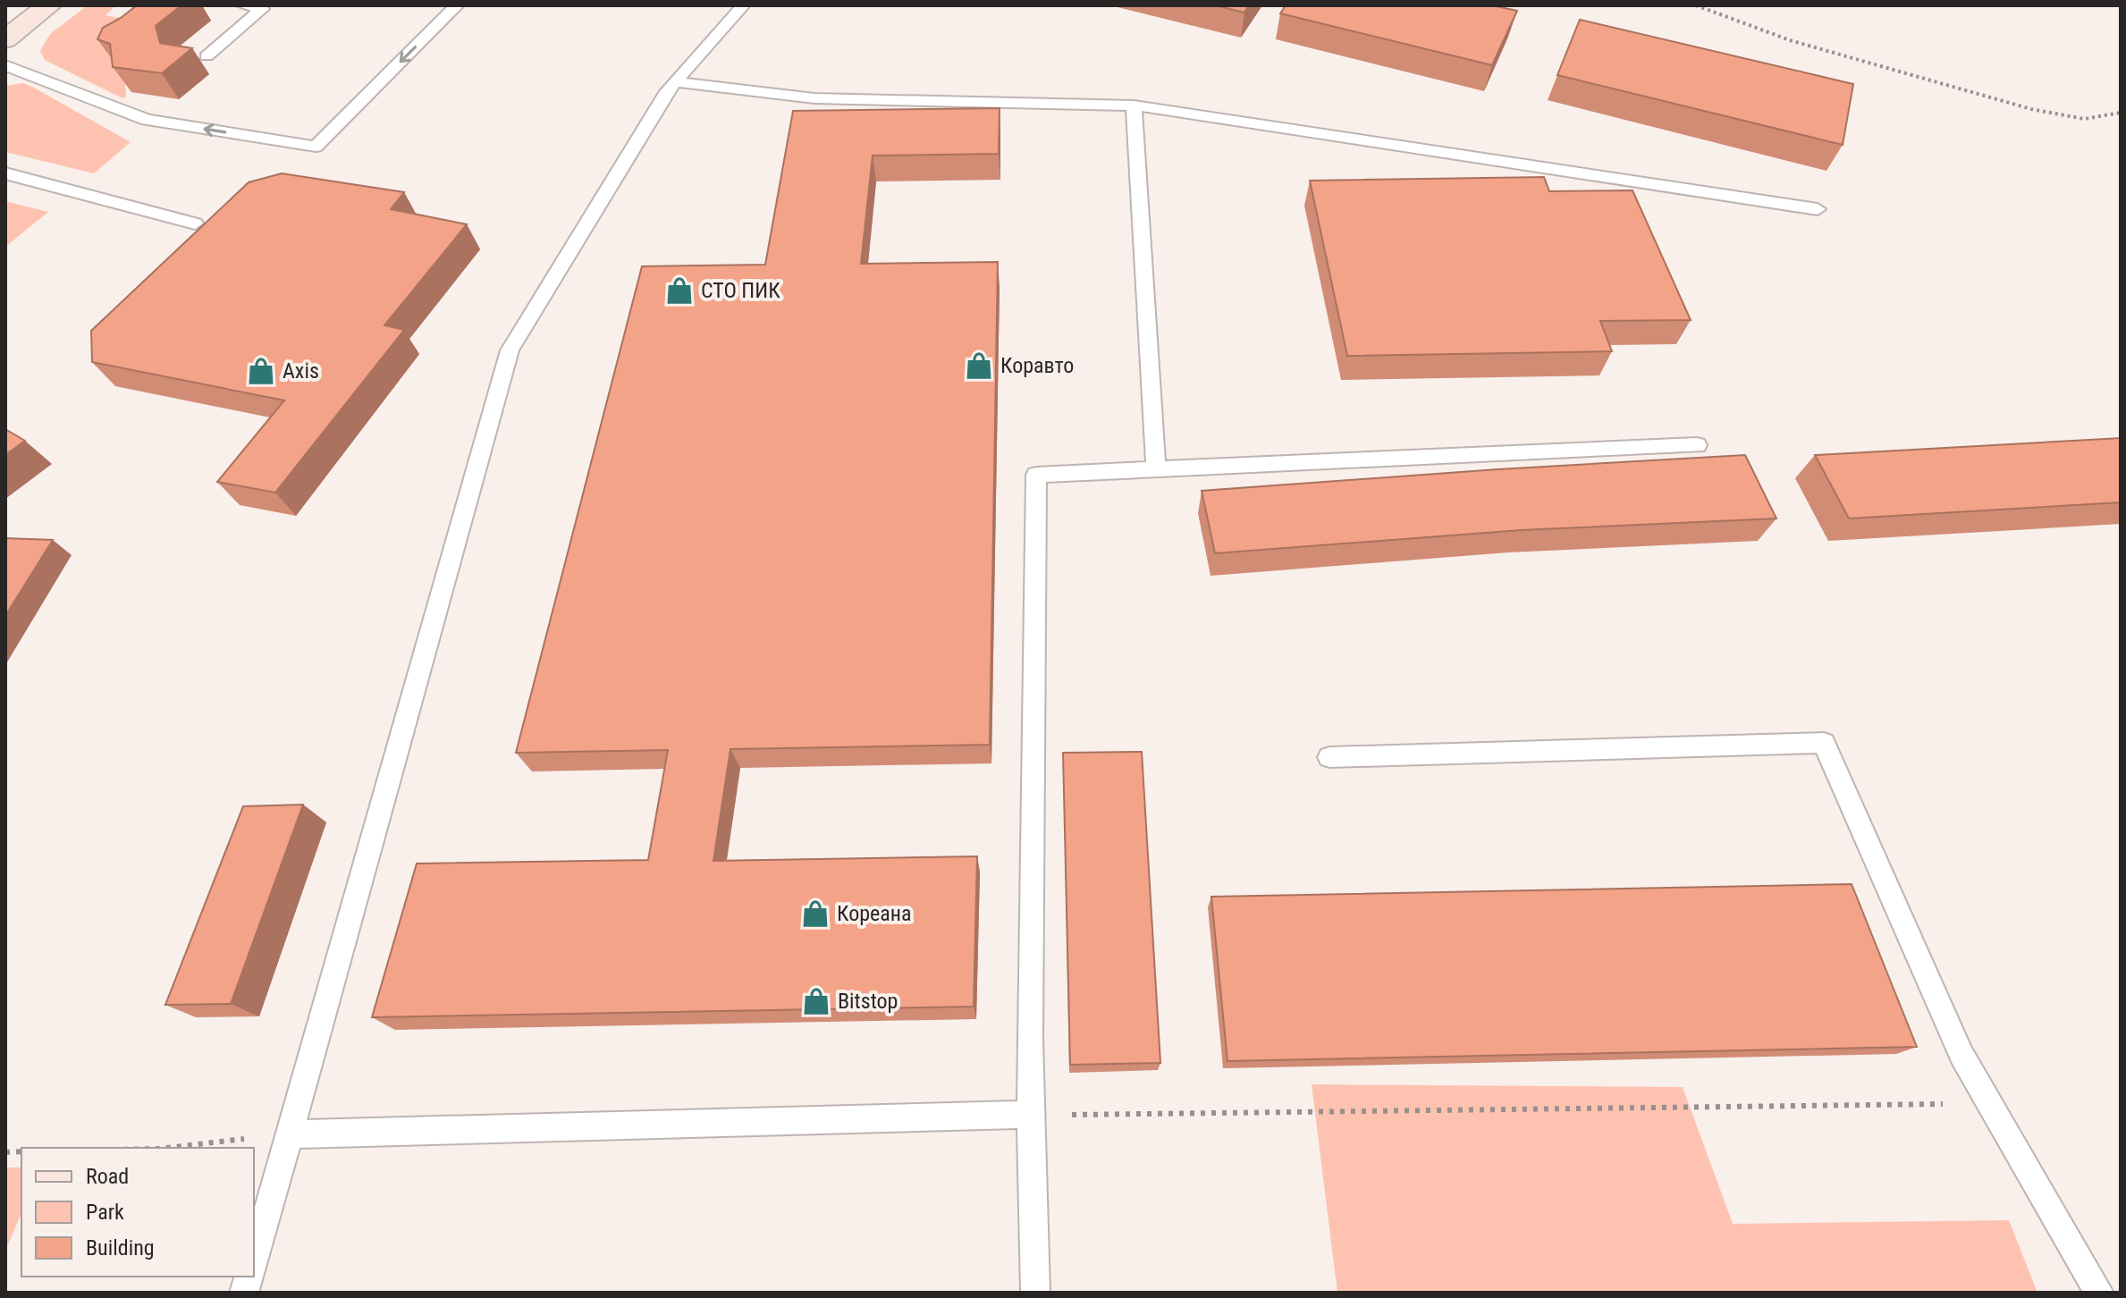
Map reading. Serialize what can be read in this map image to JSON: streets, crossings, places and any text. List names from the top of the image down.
{
  "places": {
    "shop": [
      "СТО ПИК",
      "Коравто",
      "Axis",
      "Кореана",
      "Bitstop"
    ]
  },
  "legend": ["Road", "Park", "Building"]
}
